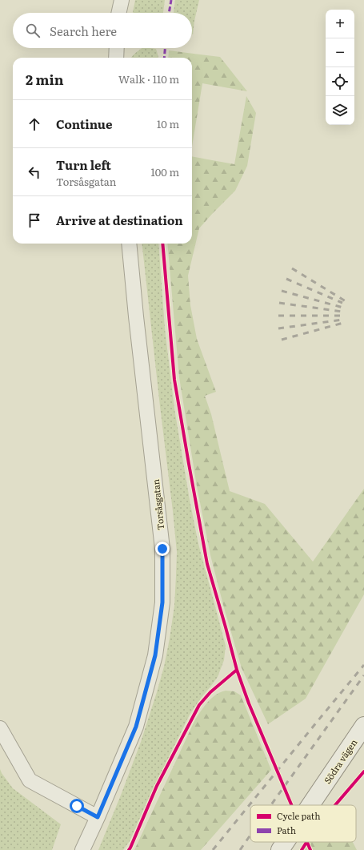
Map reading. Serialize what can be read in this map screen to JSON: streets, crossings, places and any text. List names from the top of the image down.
{
  "streets": {
    "main road": ["Södra vägen"],
    "street": ["Torsåsgatan"]
  },
  "legend": ["Cycle path", "Path"],
  "page": {
    "map_buttons": ["+", "−"],
    "search": "Search here",
    "heading": ["2 min", "Walk · 110 m"],
    "list": [
      ["Continue", "10 m"],
      ["Turn left", "Torsåsgatan", "100 m"],
      "Arrive at destination"
    ]
  }
}
